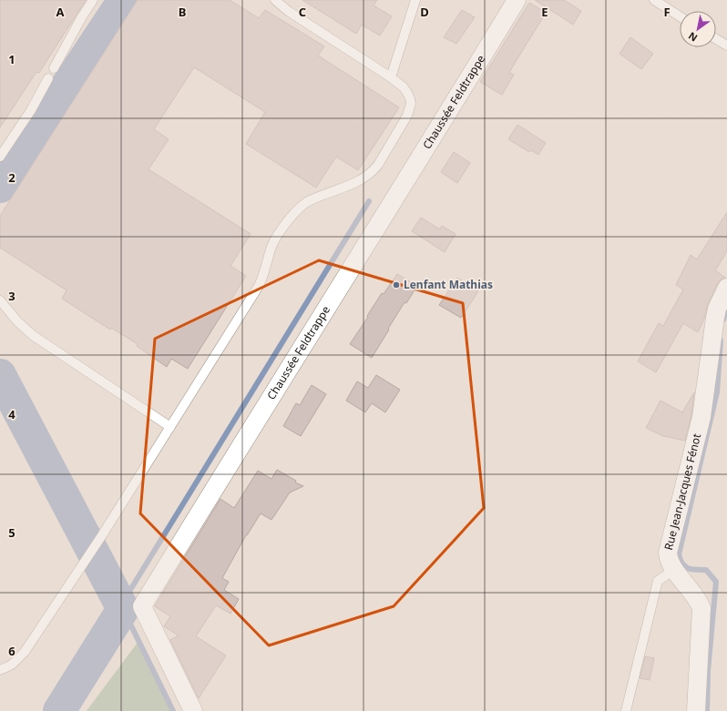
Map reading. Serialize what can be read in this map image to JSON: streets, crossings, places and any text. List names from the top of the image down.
{
  "streets": {
    "street": ["Chaussée Feldtrappe", "Rue Jean-Jacques Fénot"]
  },
  "places": ["Lenfant Mathias"],
  "north": "bottom left",
  "grid": {
    "columns": [
      "A",
      "B",
      "C",
      "D",
      "E",
      "F"
    ],
    "rows": [
      "1",
      "2",
      "3",
      "4",
      "5",
      "6"
    ]
  }
}
